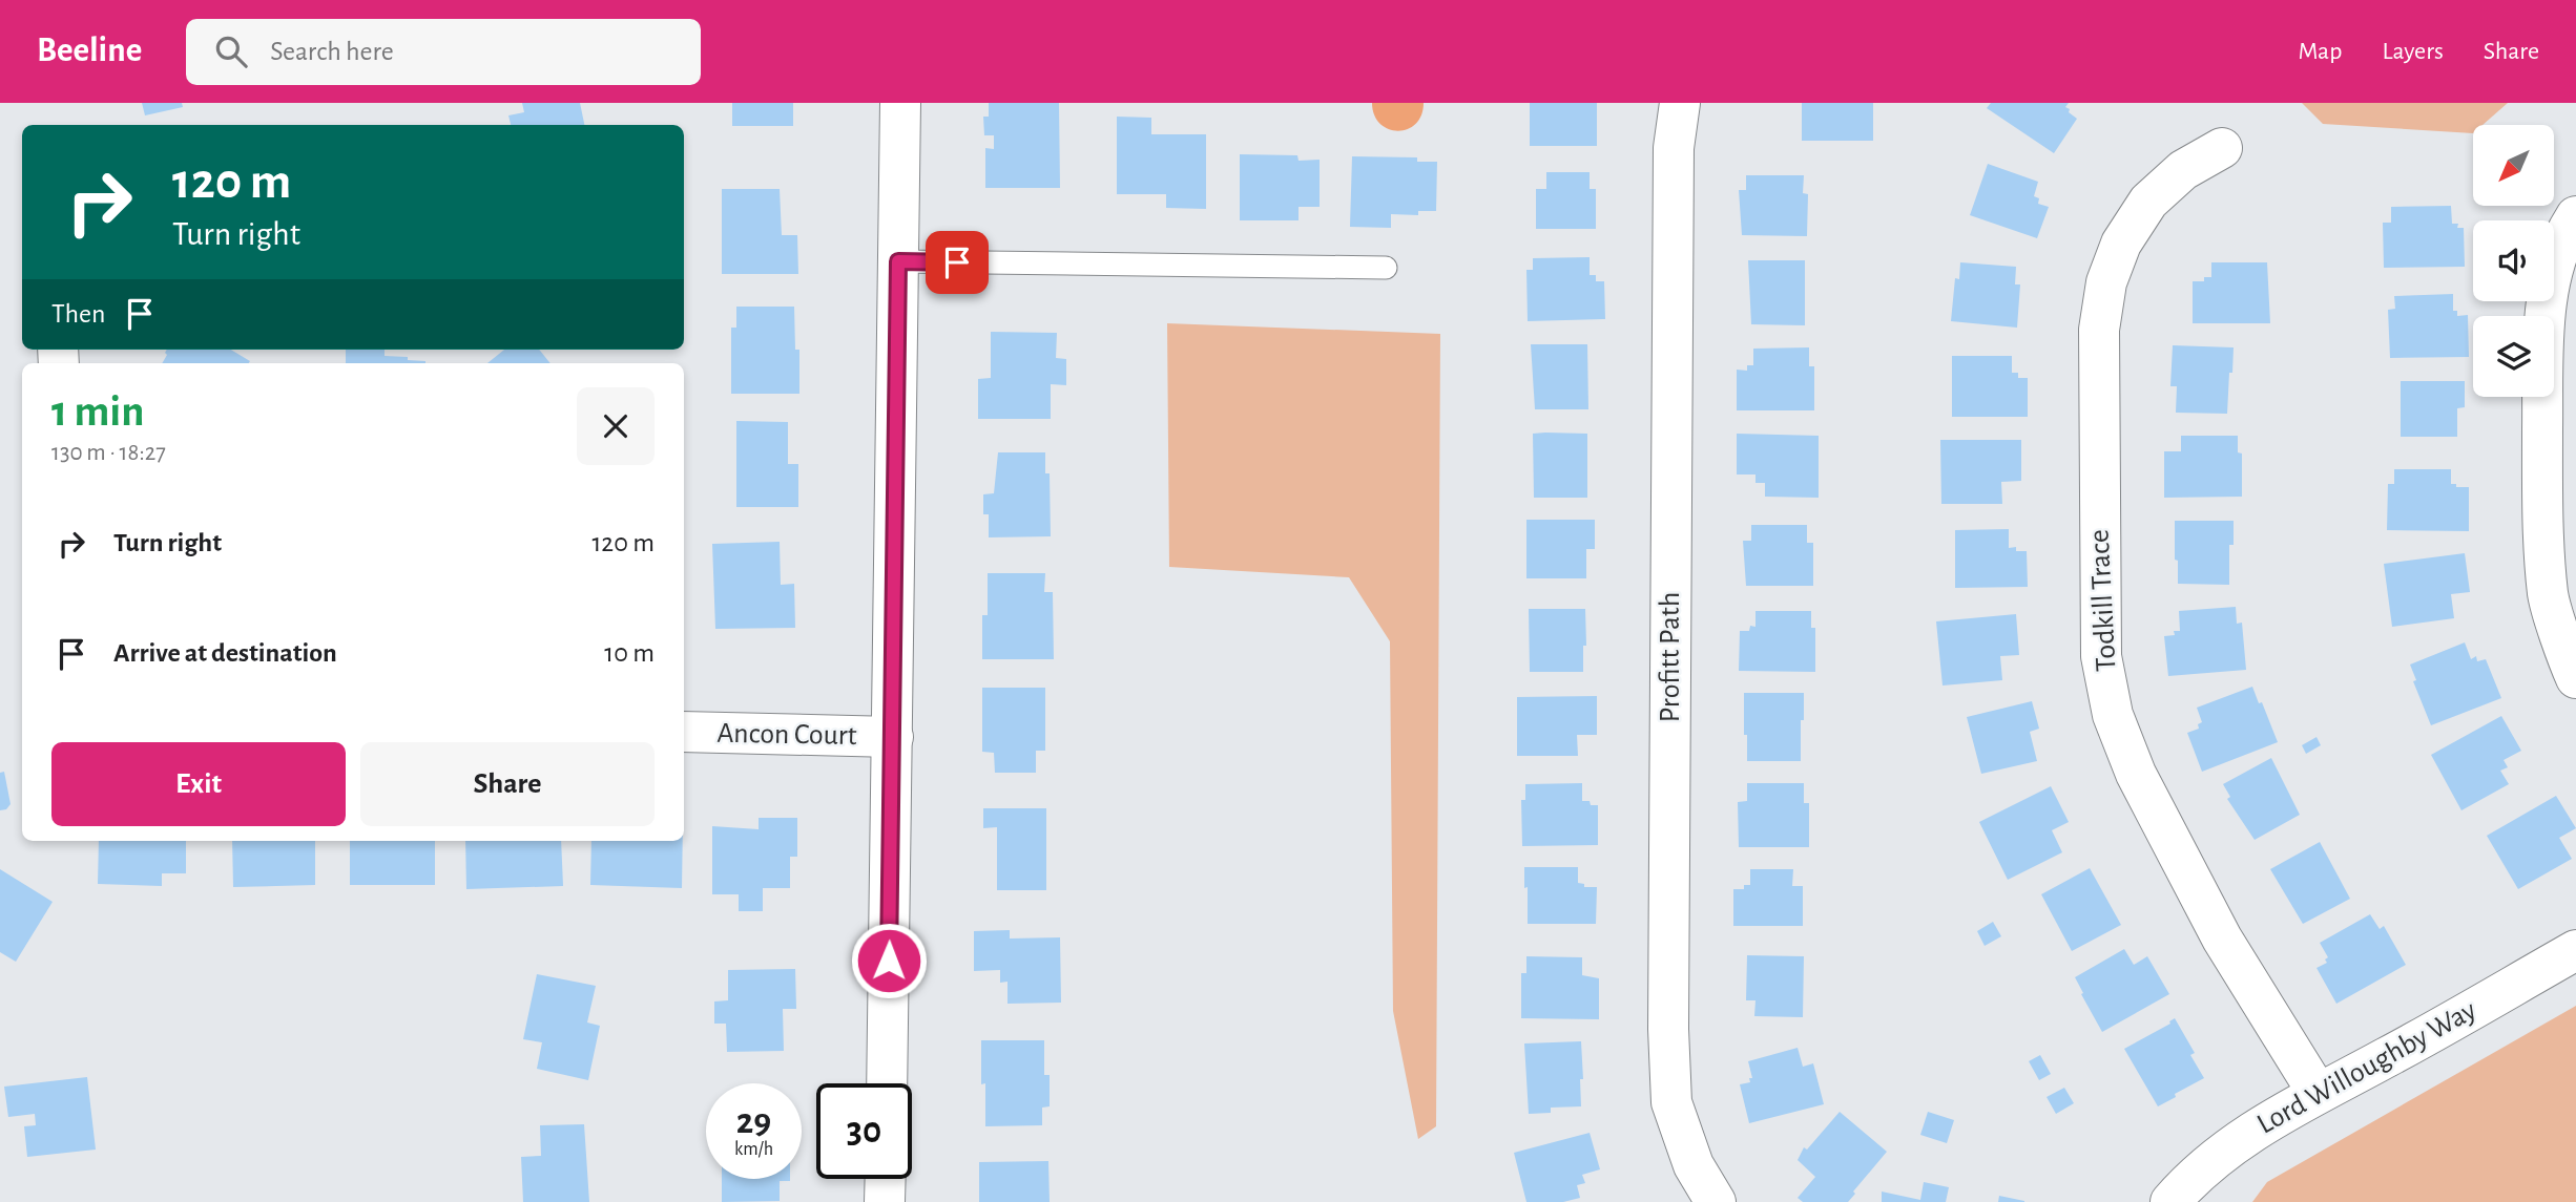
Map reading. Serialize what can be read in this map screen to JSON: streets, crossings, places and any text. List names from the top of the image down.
{
  "streets": {
    "street": [
      "Todkill Trace",
      "Profitt Path",
      "Ancon Court",
      "Lord Willoughby Way"
    ]
  },
  "crossings": [
    ["Todkill Trace", "Lord Willoughby Way"]
  ],
  "north": "bottom left",
  "page": {
    "header": "Beeline",
    "search": "Search here",
    "nav": ["Map", "Layers", "Share"],
    "turn": ["120 m", "Turn right"],
    "then": "Then",
    "heading": ["1 min", "130 m · 18:27"],
    "list": [
      {
        "name": "Turn right",
        "value": "120 m"
      },
      {
        "name": "Arrive at destination",
        "value": "10 m"
      }
    ],
    "buttons": ["Exit", "Share"],
    "speed": "29 km/h",
    "limit": "30"
  }
}
